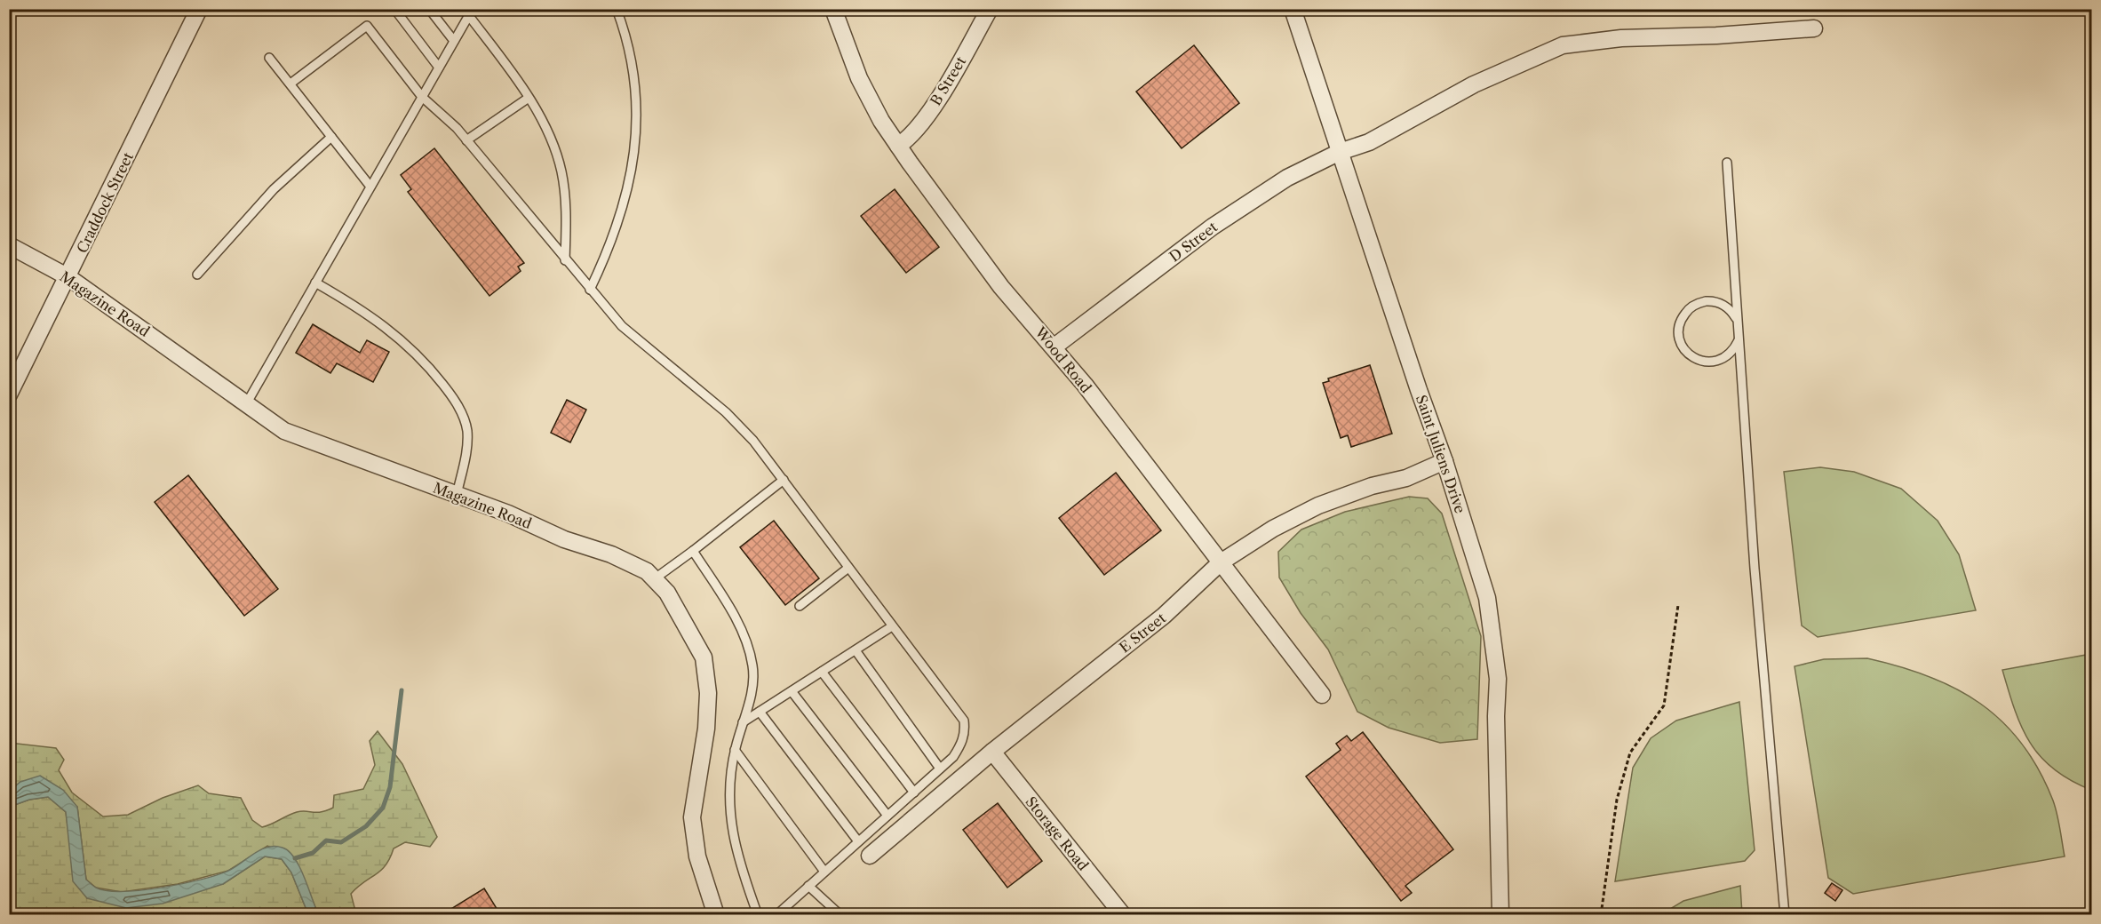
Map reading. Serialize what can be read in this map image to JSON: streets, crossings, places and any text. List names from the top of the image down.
{
  "streets": {
    "street": [
      "B Street",
      "Craddock Street",
      "D Street",
      "Magazine Road",
      "Wood Road",
      "Saint Juliens Drive",
      "E Street",
      "Storage Road"
    ]
  },
  "crossings": [
    ["B Street", "Wood Road"],
    ["Craddock Street", "Magazine Road"],
    ["D Street", "Wood Road"],
    ["D Street", "Saint Juliens Drive"],
    ["Wood Road", "E Street"],
    ["Saint Juliens Drive", "E Street"],
    ["E Street", "Storage Road"]
  ]
}
